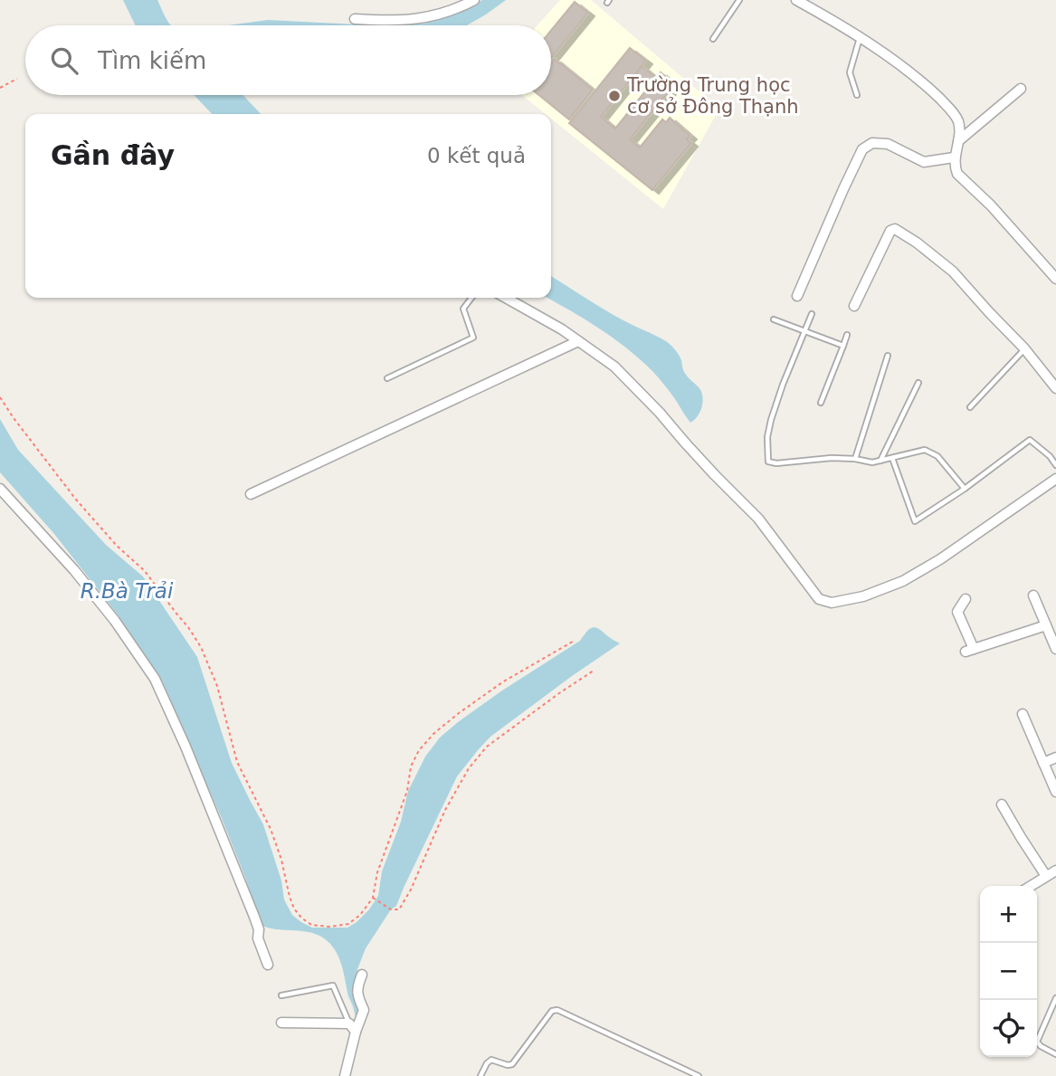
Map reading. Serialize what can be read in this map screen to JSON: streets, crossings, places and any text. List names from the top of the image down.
{
  "water": ["R.Bà Trải"],
  "places": ["Trường Trung học cơ sở Đông Thạnh"],
  "page": {
    "search": "Tìm kiếm",
    "heading": ["Gần đây", "0 kết quả"],
    "map_buttons": ["+", "−"]
  }
}
